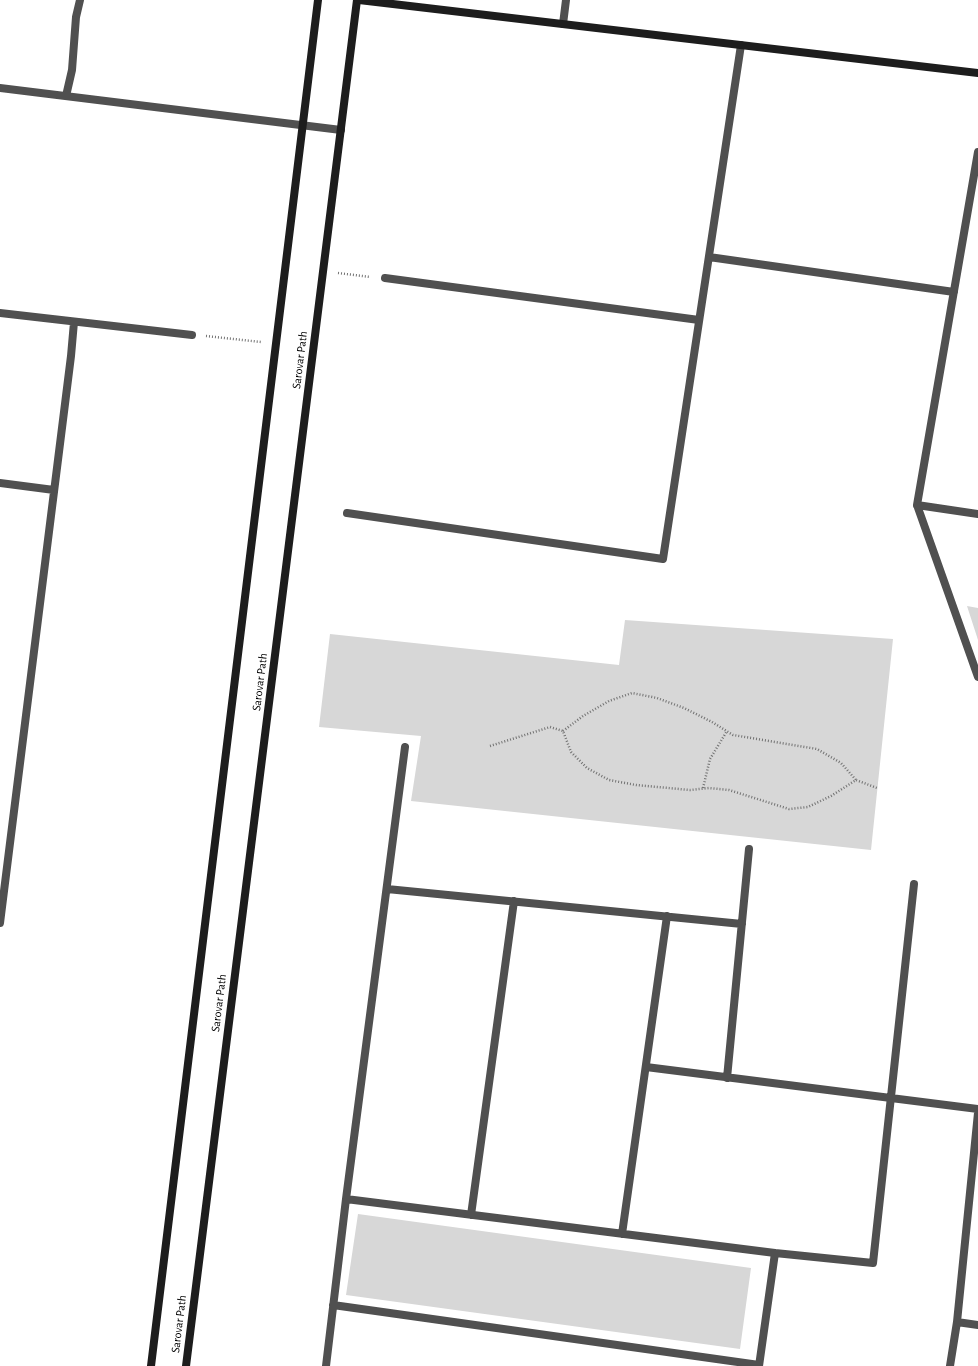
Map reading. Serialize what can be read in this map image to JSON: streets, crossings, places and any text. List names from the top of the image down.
{
  "streets": {
    "main road": ["Sarovar Path"]
  }
}
